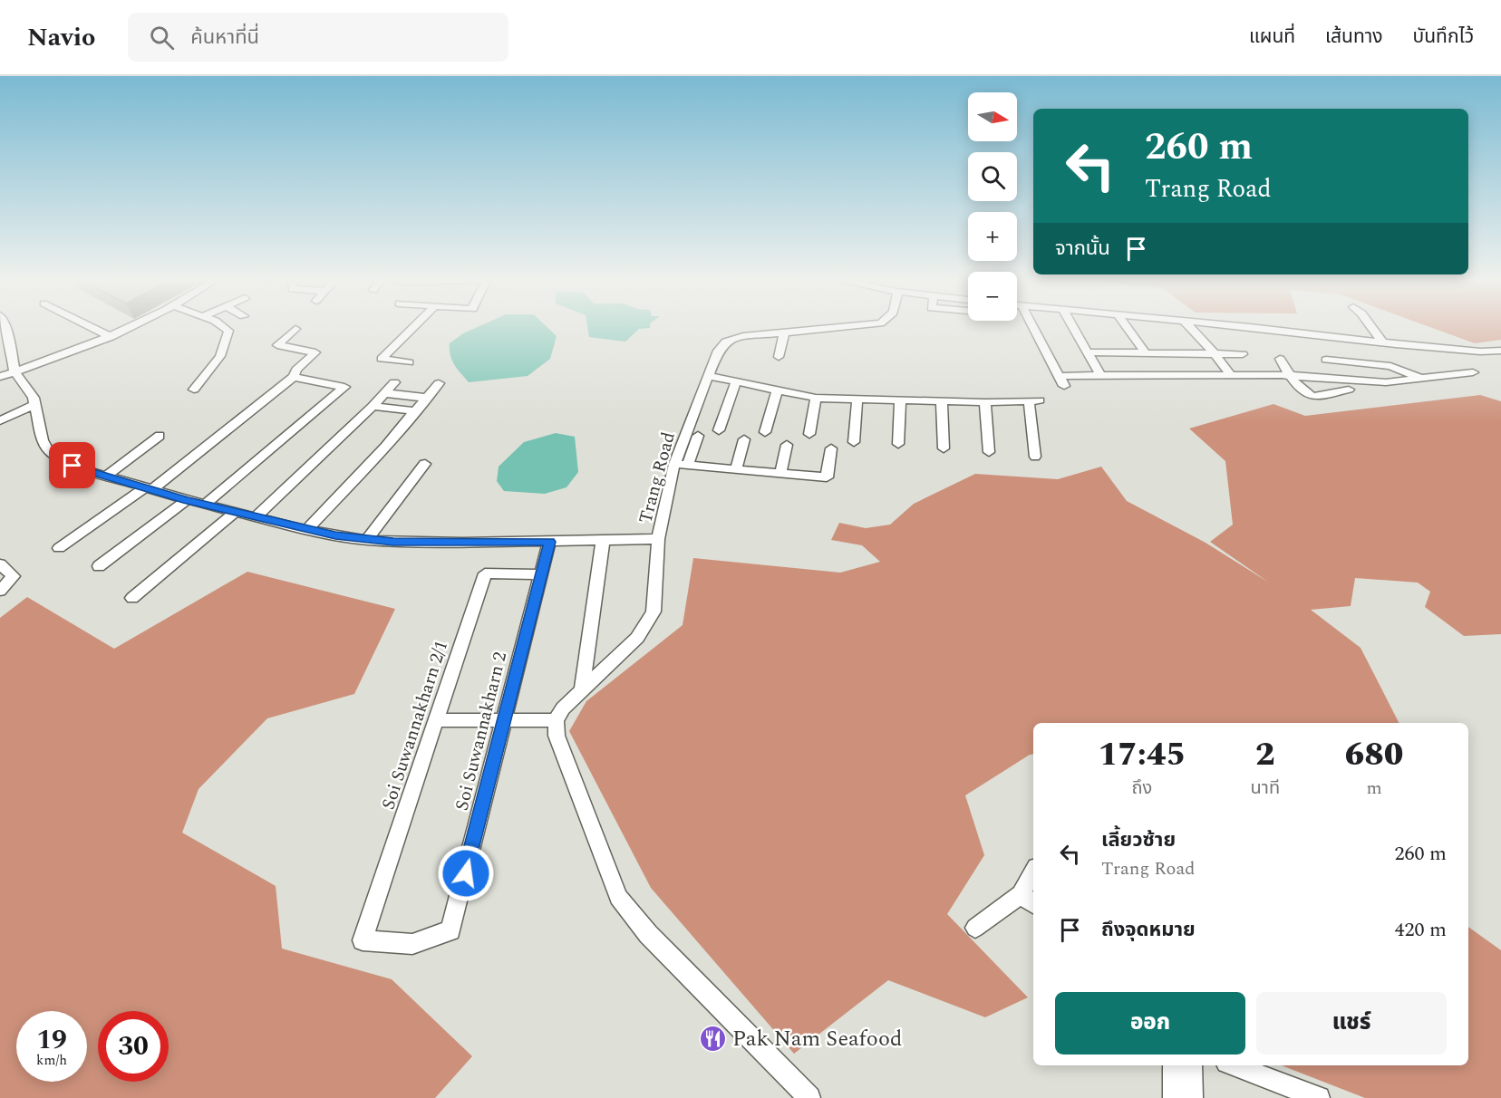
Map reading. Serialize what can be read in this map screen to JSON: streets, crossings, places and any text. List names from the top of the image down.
{
  "streets": {
    "street": ["Trang Road", "Soi Suwannakharn 2/1", "Soi Suwannakharn 2"]
  },
  "crossings": [
    ["Trang Road", "Soi Suwannakharn 2"],
    ["Soi Suwannakharn 2/1", "Soi Suwannakharn 2"]
  ],
  "places": {
    "restaurant": ["Pak Nam Seafood"]
  },
  "north": "right",
  "page": {
    "header": "Navio",
    "search": "ค้นหาที่นี่",
    "nav": ["แผนที่", "เส้นทาง", "บันทึกไว้"],
    "map_buttons": ["+", "−"],
    "turn": ["260 m", "Trang Road"],
    "then": "จากนั้น",
    "eta": [
      "17:45",
      "ถึง",
      "2",
      "นาที",
      "680",
      "m"
    ],
    "list": [
      {
        "name": "เลี้ยวซ้าย",
        "note": "Trang Road",
        "value": "260 m"
      },
      {
        "name": "ถึงจุดหมาย",
        "value": "420 m"
      }
    ],
    "buttons": ["ออก", "แชร์"],
    "speed": "19 km/h",
    "limit": "30"
  }
}
